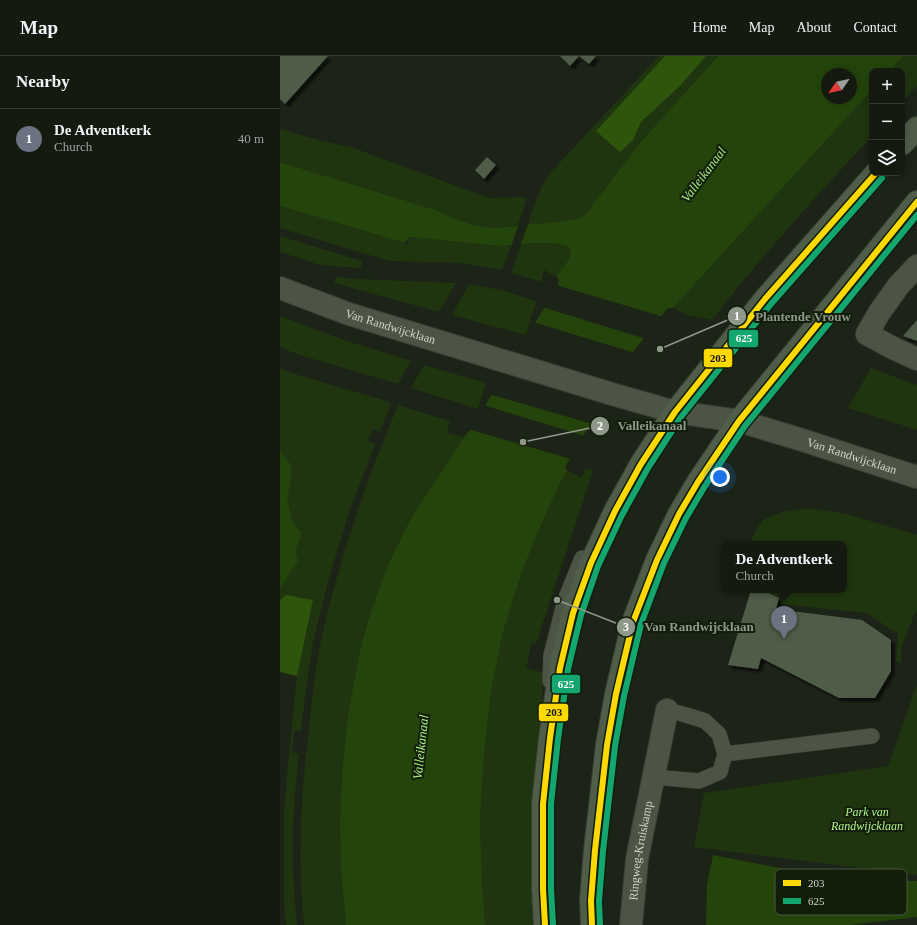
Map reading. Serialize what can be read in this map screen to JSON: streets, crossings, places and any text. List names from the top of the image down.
{
  "streets": {
    "street": ["Van Randwijcklaan", "Ringweg-Kruiskamp"]
  },
  "water": ["Valleikanaal"],
  "parks": ["Park van Randwijcklaan"],
  "places": ["Plantende Vrouw", "Valleikanaal", "Van Randwijcklaan"],
  "lines": ["transit line 203", "transit line 625"],
  "legend": ["203", "625"],
  "north": "bottom left",
  "page": {
    "header": "Map",
    "nav": [
      "Home",
      "Map",
      "About",
      "Contact"
    ],
    "heading": "Nearby",
    "map_buttons": ["+", "−"],
    "list": [
      {
        "mark": "1",
        "name": "De Adventkerk",
        "note": "Church",
        "value": "40 m"
      }
    ],
    "popup": ["De Adventkerk", "Church"],
    "pins": "1"
  }
}
